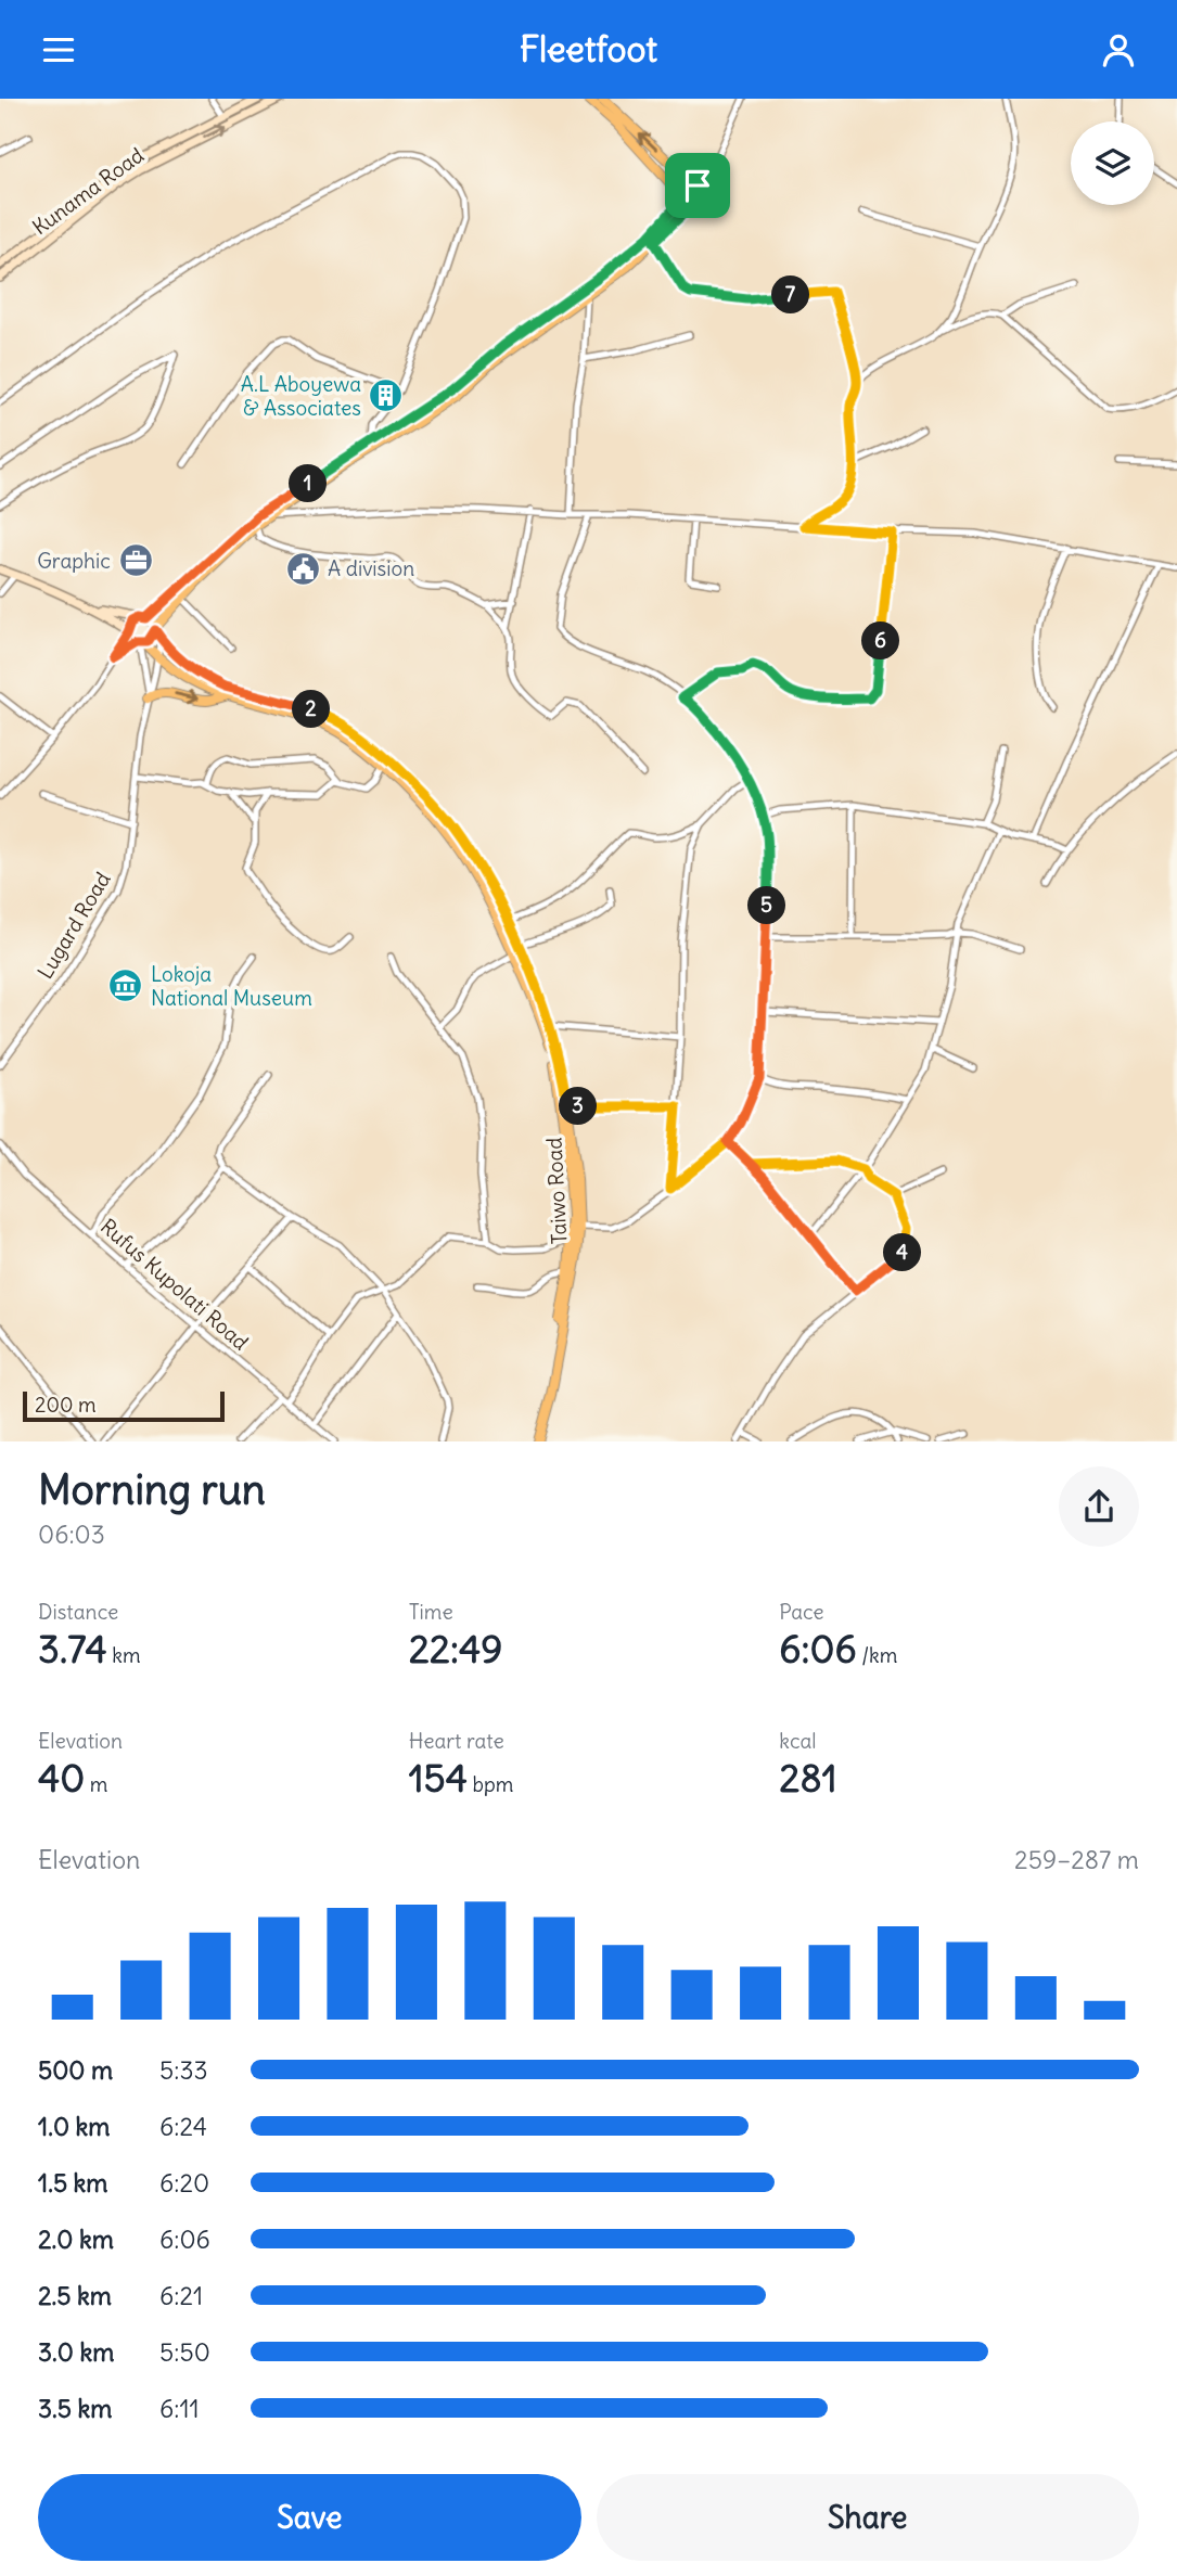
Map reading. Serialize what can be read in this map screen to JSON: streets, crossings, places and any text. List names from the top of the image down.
{
  "streets": {
    "main road": ["Kunama Road", "Taiwo Road"],
    "street": ["Lugard Road", "Rufus Kupolati Road"]
  },
  "places": {
    "building": ["A.L Aboyewa & Associates"],
    "office": ["Graphic"],
    "public building": ["A division"],
    "museum": ["Lokoja National Museum"]
  },
  "scale_bar": "200 m",
  "page": {
    "header": "Fleetfoot",
    "pins": [
      "7",
      "1",
      "6",
      "2",
      "5",
      "3",
      "4"
    ],
    "scale": "200 m",
    "heading": ["Morning run", "06:03"],
    "stats": [
      ["Distance", "3.74 km"],
      ["Time", "22:49"],
      ["Pace", "6:06 /km"],
      ["Elevation", "40 m"],
      ["Heart rate", "154 bpm"],
      ["kcal", "281"]
    ],
    "chart": ["Elevation", "259–287 m"],
    "list": [
      {
        "name": "500 m",
        "note": "5:33"
      },
      {
        "name": "1.0 km",
        "note": "6:24"
      },
      {
        "name": "1.5 km",
        "note": "6:20"
      },
      {
        "name": "2.0 km",
        "note": "6:06"
      },
      {
        "name": "2.5 km",
        "note": "6:21"
      },
      {
        "name": "3.0 km",
        "note": "5:50"
      },
      {
        "name": "3.5 km",
        "note": "6:11"
      }
    ],
    "buttons": ["Save", "Share"]
  }
}
